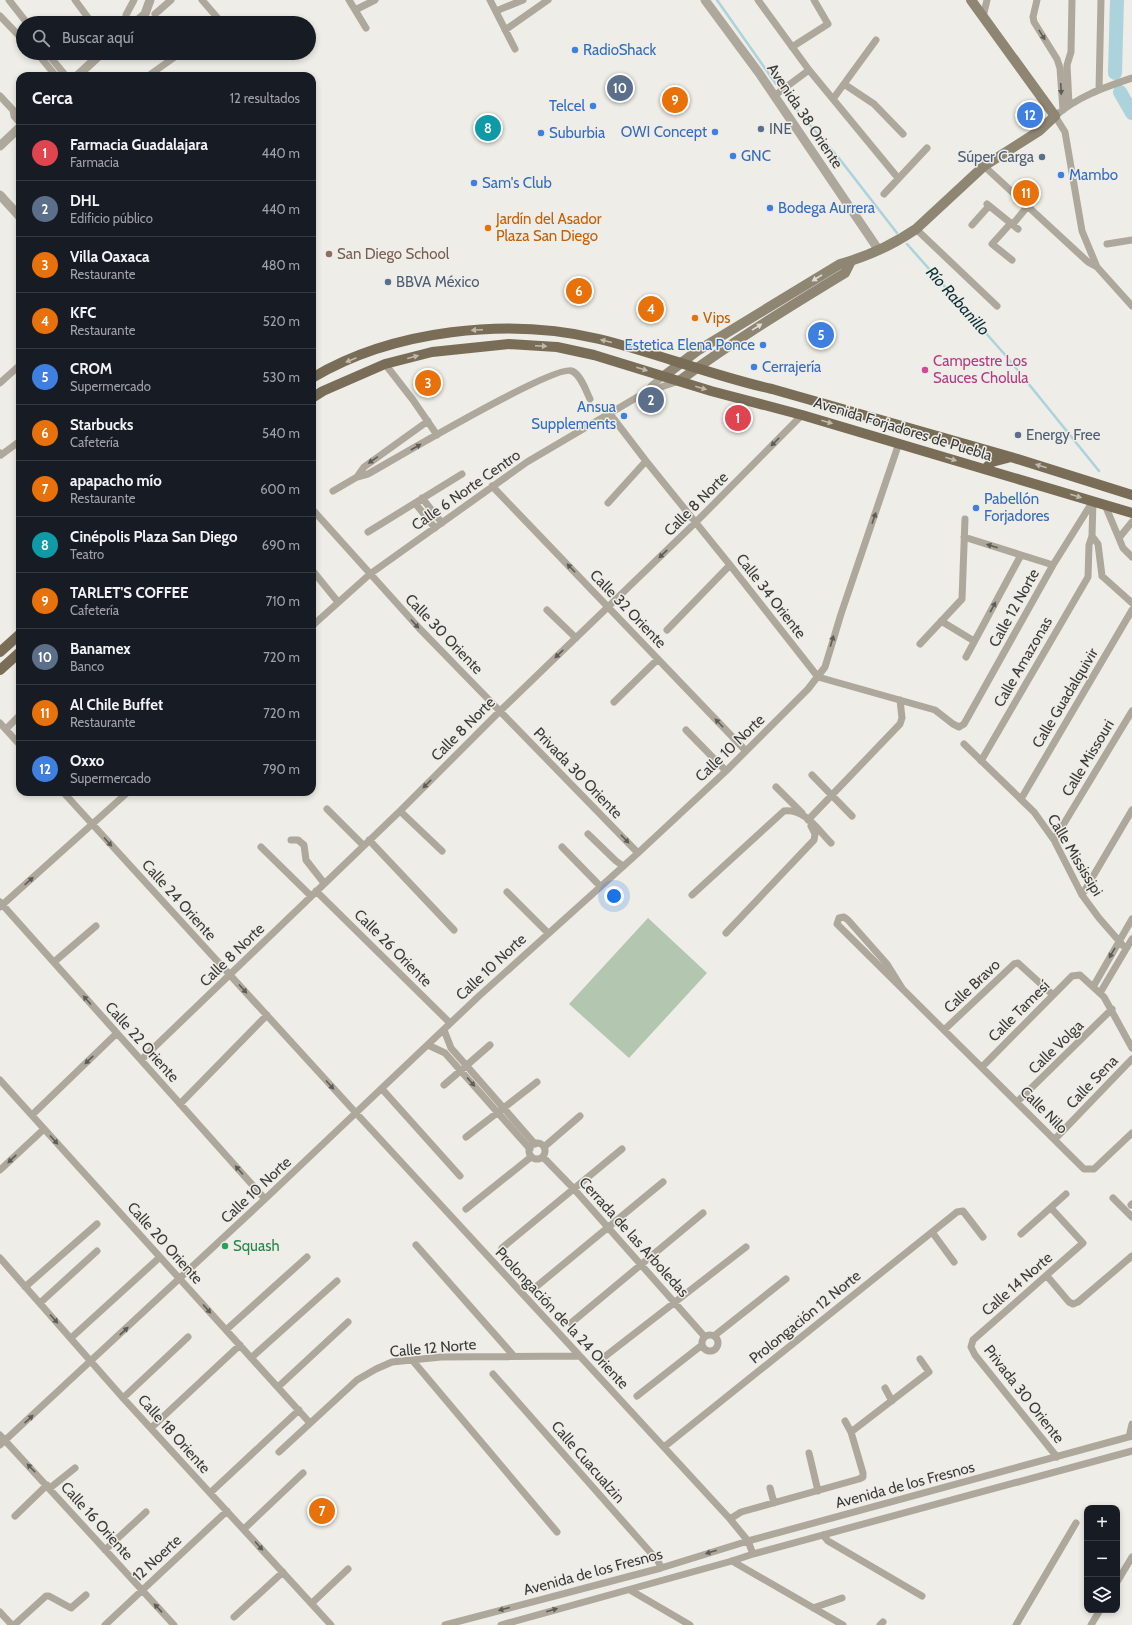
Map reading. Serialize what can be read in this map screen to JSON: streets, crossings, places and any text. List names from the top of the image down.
{
  "streets": {
    "main road": ["Avenida Forjadores de Puebla"],
    "street": [
      "Avenida 38 Oriente",
      "Calle 6 Norte Centro",
      "Calle 8 Norte",
      "Calle 34 Oriente",
      "Calle 12 Norte",
      "Calle 32 Oriente",
      "Calle 30 Oriente",
      "Calle Amazonas",
      "Calle Guadalquivir",
      "Calle 10 Norte",
      "Calle Missouri",
      "Privada 30 Oriente",
      "Calle Mississipi",
      "Calle 24 Oriente",
      "Calle 26 Oriente",
      "Calle Bravo",
      "Calle Tamesí",
      "Calle 22 Oriente",
      "Calle Volga",
      "Calle Sena",
      "Calle Nilo",
      "Cerrada de las Arboledas",
      "Calle 20 Oriente",
      "Calle 14 Norte",
      "Prolongación 12 Norte",
      "Prolongación de la 24 Oriente",
      "Calle 18 Oriente",
      "Calle Cuacualzin",
      "Avenida de los Fresnos",
      "Calle 16 Oriente",
      "12 Noerte"
    ]
  },
  "crossings": [
    ["Avenida Forjadores de Puebla", "Calle 6 Norte Centro"],
    ["Avenida Forjadores de Puebla", "Calle 8 Norte"],
    ["Avenida Forjadores de Puebla", "Calle 12 Norte"],
    ["Avenida Forjadores de Puebla", "Calle 10 Norte"],
    ["Calle 6 Norte Centro", "Calle 34 Oriente"],
    ["Calle 6 Norte Centro", "Calle 32 Oriente"],
    ["Calle 6 Norte Centro", "Calle 30 Oriente"],
    ["Calle 8 Norte", "Calle 34 Oriente"],
    ["Calle 8 Norte", "Calle 32 Oriente"],
    ["Calle 8 Norte", "Calle 30 Oriente"],
    ["Calle 8 Norte", "Privada 30 Oriente"],
    ["Calle 8 Norte", "Calle 24 Oriente"],
    ["Calle 8 Norte", "Calle 26 Oriente"],
    ["Calle 8 Norte", "Calle 22 Oriente"],
    ["Calle 34 Oriente", "Calle 10 Norte"],
    ["Calle 12 Norte", "Calle 20 Oriente"],
    ["Calle 12 Norte", "Prolongación de la 24 Oriente"],
    ["Calle 32 Oriente", "Calle 10 Norte"],
    ["Calle 30 Oriente", "Privada 30 Oriente"],
    ["Calle Amazonas", "Calle Mississipi"],
    ["Calle Guadalquivir", "Calle Mississipi"],
    ["Calle 10 Norte", "Privada 30 Oriente"],
    ["Calle 10 Norte", "Calle 24 Oriente"],
    ["Calle 10 Norte", "Calle 26 Oriente"],
    ["Calle 10 Norte", "Calle 22 Oriente"],
    ["Calle 10 Norte", "Calle 20 Oriente"],
    ["Calle 10 Norte", "Prolongación de la 24 Oriente"],
    ["Calle 10 Norte", "Calle 18 Oriente"],
    ["Calle 10 Norte", "Calle 16 Oriente"],
    ["Calle Missouri", "Calle Mississipi"],
    ["Privada 30 Oriente", "Calle 14 Norte"],
    ["Privada 30 Oriente", "Avenida de los Fresnos"],
    ["Calle 24 Oriente", "Prolongación de la 24 Oriente"],
    ["Calle Bravo", "Calle Tamesí"],
    ["Calle Bravo", "Calle Nilo"],
    ["Calle Tamesí", "Calle Nilo"],
    ["Calle Volga", "Calle Nilo"],
    ["Calle Sena", "Calle Nilo"],
    ["Prolongación 12 Norte", "Prolongación de la 24 Oriente"],
    ["Prolongación de la 24 Oriente", "Avenida de los Fresnos"],
    ["Calle 18 Oriente", "12 Noerte"],
    ["Calle Cuacualzin", "Avenida de los Fresnos"],
    ["Calle 16 Oriente", "12 Noerte"]
  ],
  "one_way": [
    "Calle 8 Norte",
    "Calle 30 Oriente",
    "Calle 24 Oriente",
    "Calle 22 Oriente",
    "Calle 20 Oriente",
    "Calle 16 Oriente"
  ],
  "water": ["Río Rabanillo"],
  "places": [
    "RadioShack",
    "Telcel",
    "INE",
    "OWI Concept",
    "Suburbia",
    "GNC",
    "Súper Carga",
    "Mambo",
    "Sam's Club",
    "Bodega Aurrera",
    "Jardín del Asador Plaza San Diego",
    "San Diego School",
    "BBVA México",
    "Vips",
    "Estetica Elena Ponce",
    "Cerrajería",
    "Campestre Los Sauces Cholula",
    "Ansua Supplements",
    "Energy Free",
    "Pabellón Forjadores",
    "Squash"
  ],
  "page": {
    "search": "Buscar aquí",
    "heading": ["Cerca", "12 resultados"],
    "pins": [
      "10",
      "9",
      "12",
      "8",
      "11",
      "6",
      "4",
      "5",
      "3",
      "2",
      "1",
      "7"
    ],
    "list": [
      {
        "mark": "1",
        "name": "Farmacia Guadalajara",
        "note": "Farmacia",
        "value": "440 m"
      },
      {
        "mark": "2",
        "name": "DHL",
        "note": "Edificio público",
        "value": "440 m"
      },
      {
        "mark": "3",
        "name": "Villa Oaxaca",
        "note": "Restaurante",
        "value": "480 m"
      },
      {
        "mark": "4",
        "name": "KFC",
        "note": "Restaurante",
        "value": "520 m"
      },
      {
        "mark": "5",
        "name": "CROM",
        "note": "Supermercado",
        "value": "530 m"
      },
      {
        "mark": "6",
        "name": "Starbucks",
        "note": "Cafetería",
        "value": "540 m"
      },
      {
        "mark": "7",
        "name": "apapacho mío",
        "note": "Restaurante",
        "value": "600 m"
      },
      {
        "mark": "8",
        "name": "Cinépolis Plaza San Diego",
        "note": "Teatro",
        "value": "690 m"
      },
      {
        "mark": "9",
        "name": "TARLET'S COFFEE",
        "note": "Cafetería",
        "value": "710 m"
      },
      {
        "mark": "10",
        "name": "Banamex",
        "note": "Banco",
        "value": "720 m"
      },
      {
        "mark": "11",
        "name": "Al Chile Buffet",
        "note": "Restaurante",
        "value": "720 m"
      },
      {
        "mark": "12",
        "name": "Oxxo",
        "note": "Supermercado",
        "value": "790 m"
      }
    ],
    "map_buttons": ["+", "−"]
  }
}
